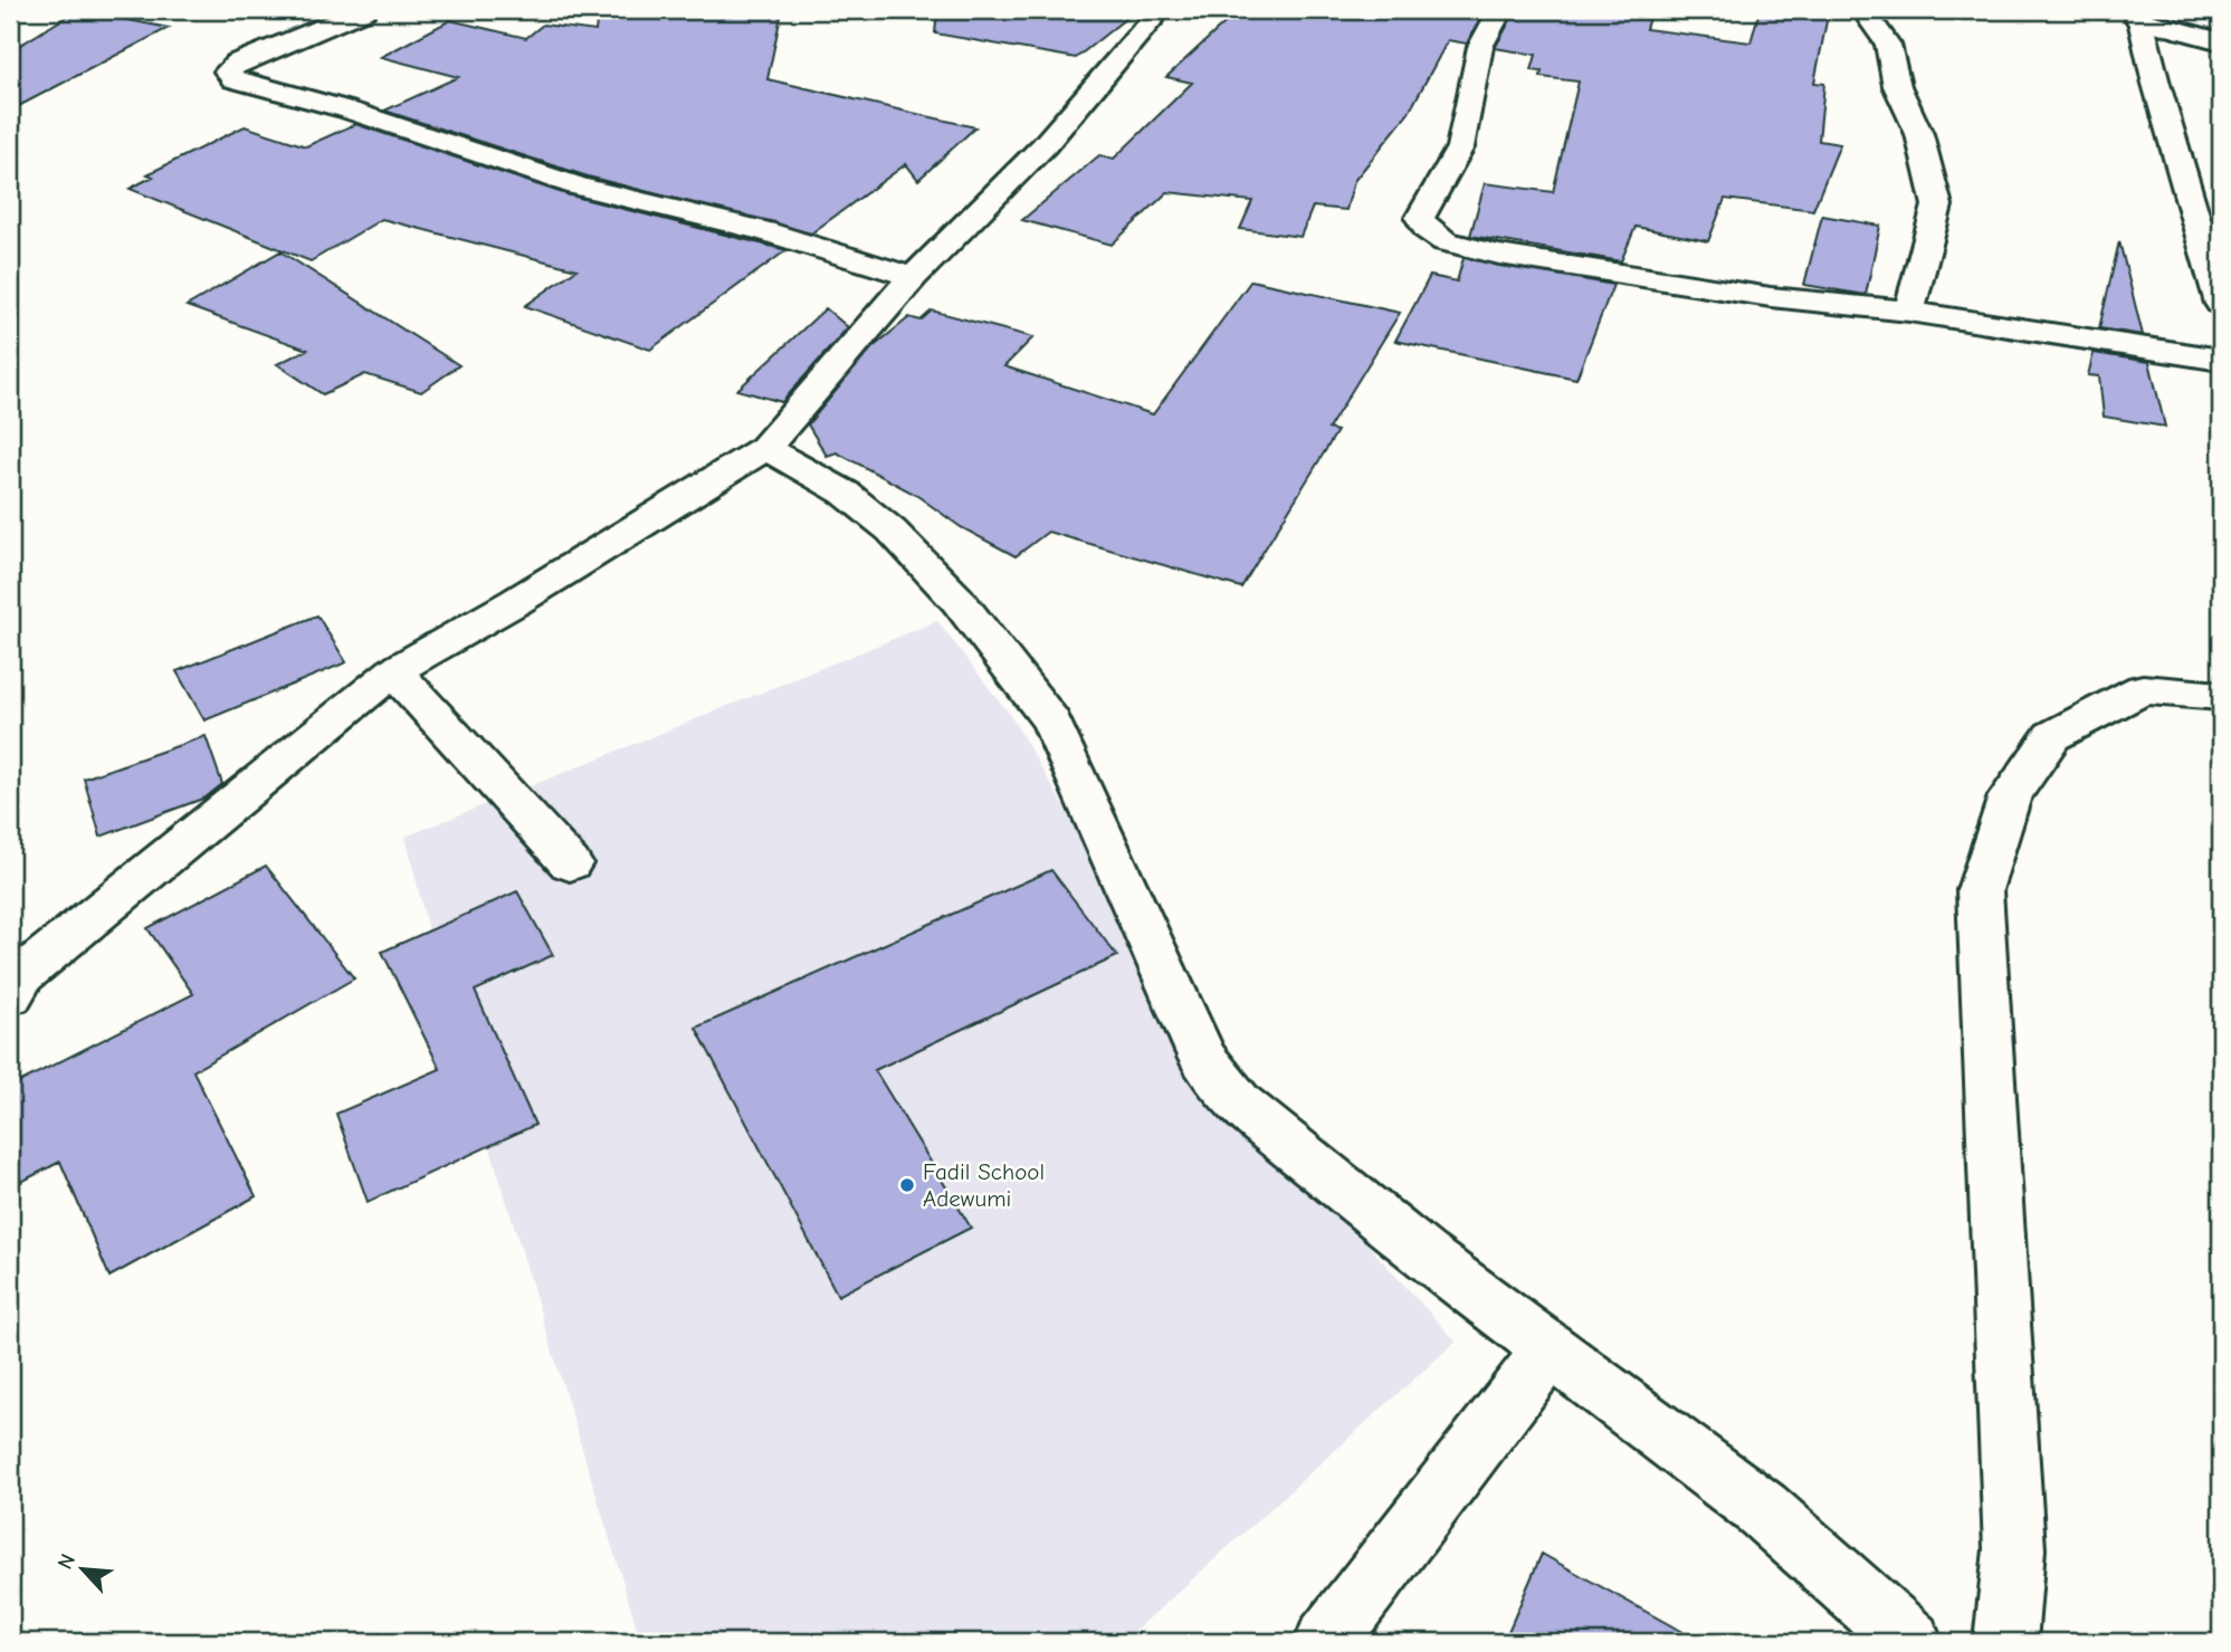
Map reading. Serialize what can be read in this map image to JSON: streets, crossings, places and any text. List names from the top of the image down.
{
  "places": ["Fadil School Adewumi"],
  "north": "top left"
}
